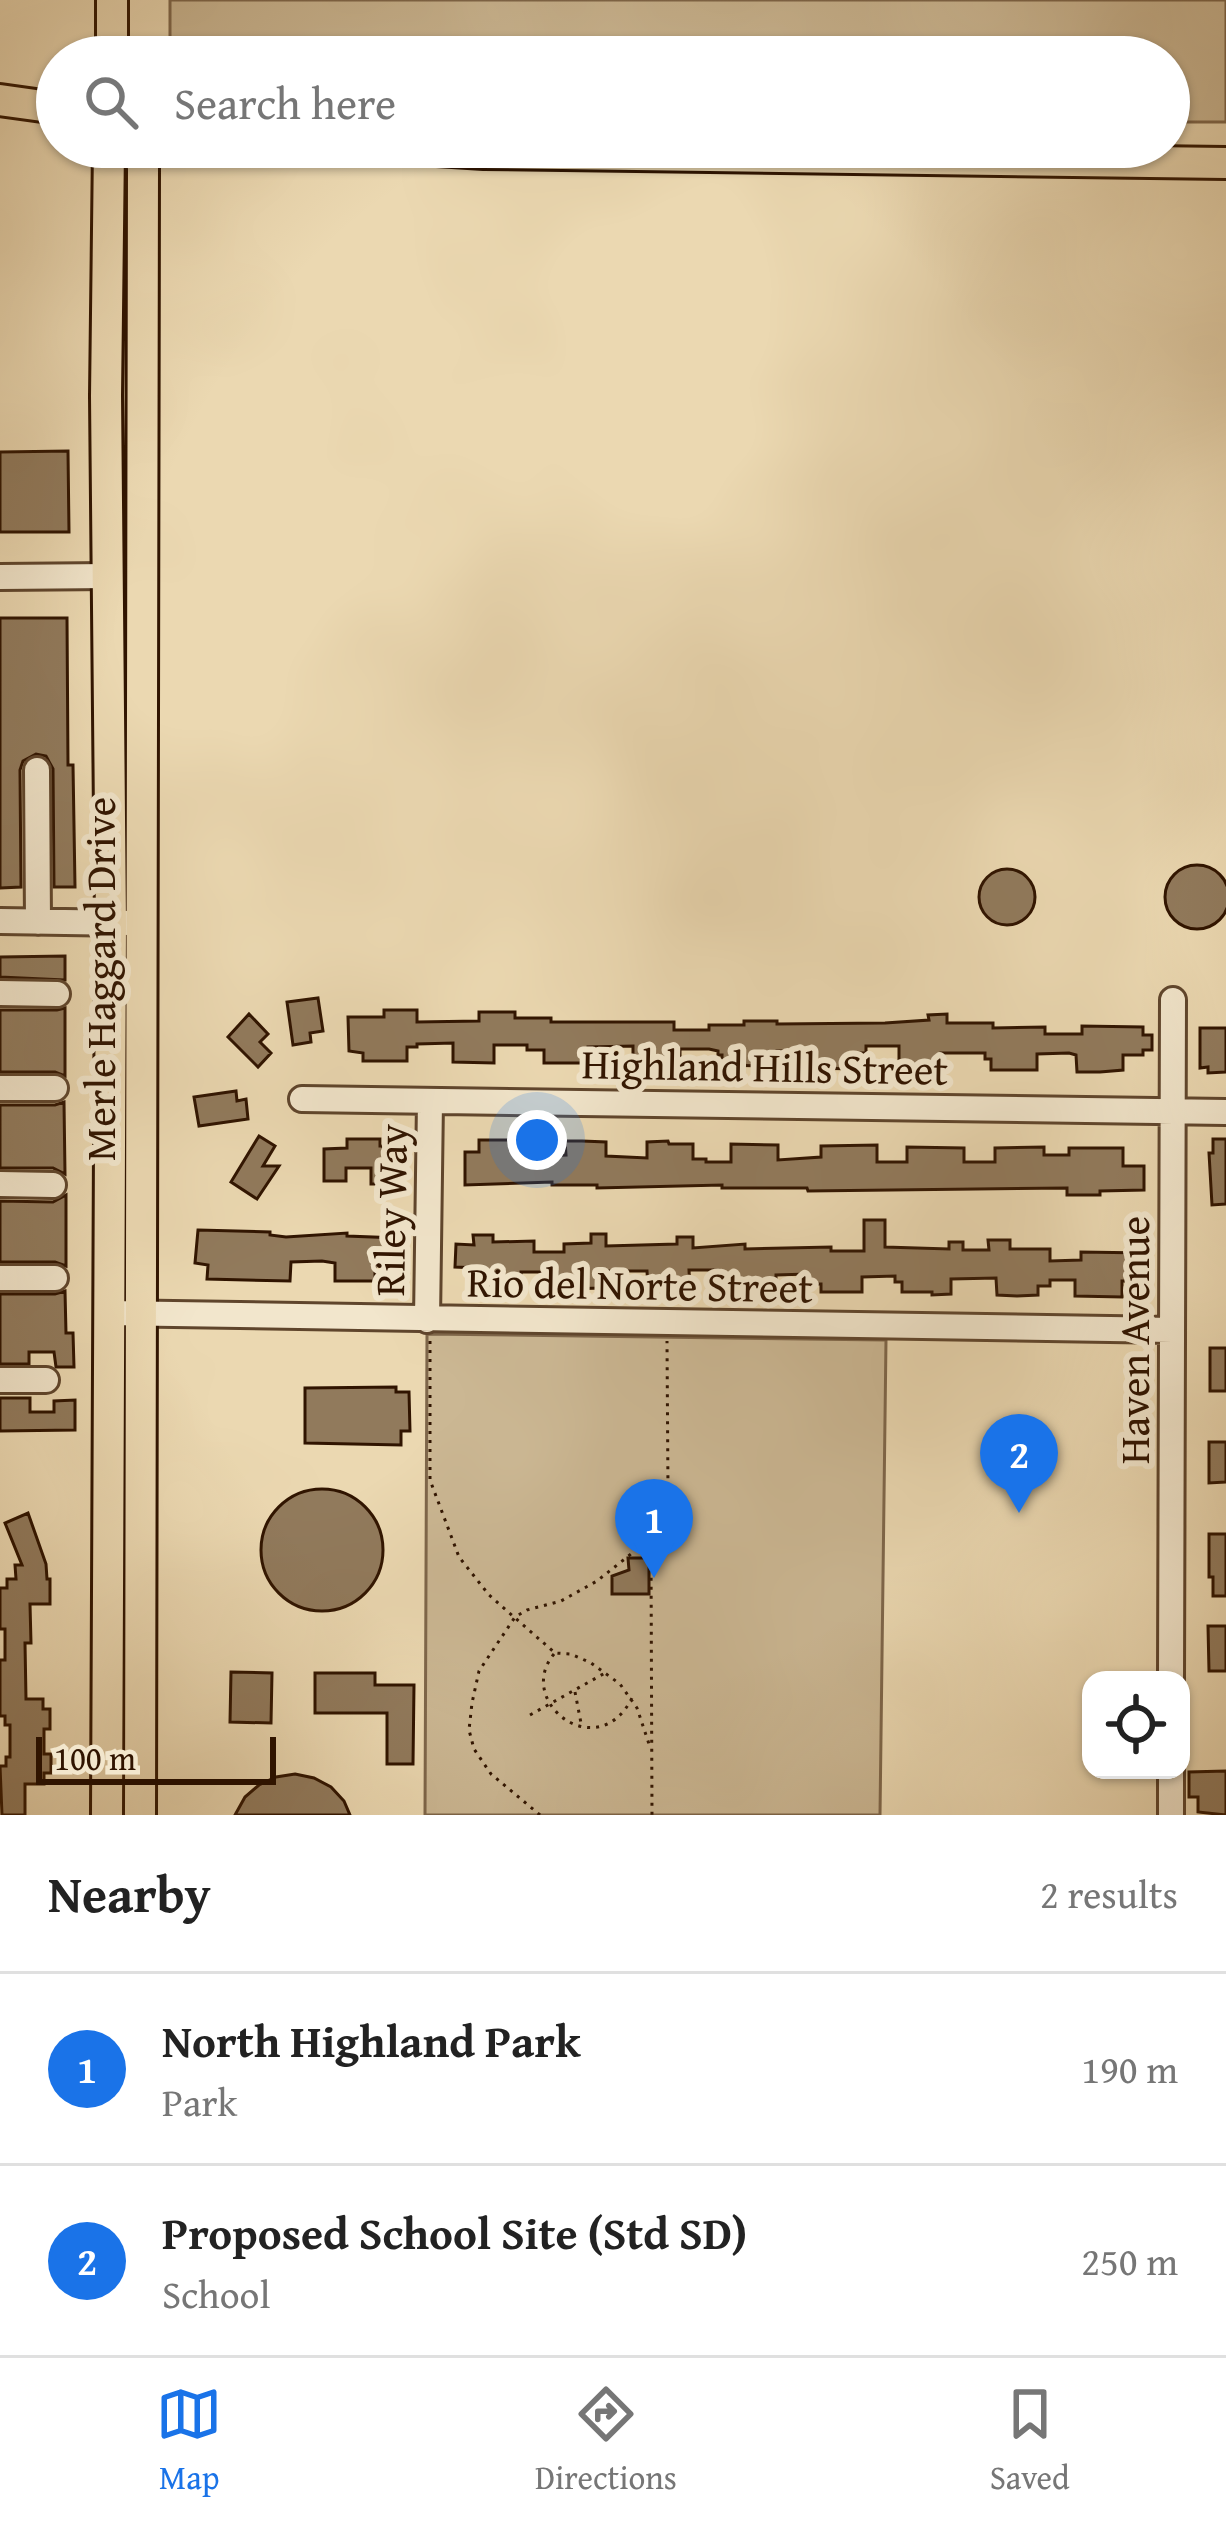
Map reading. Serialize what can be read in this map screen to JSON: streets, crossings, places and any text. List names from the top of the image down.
{
  "streets": {
    "main road": ["Merle Haggard Drive"],
    "street": [
      "Highland Hills Street",
      "Riley Way",
      "Rio del Norte Street",
      "Haven Avenue"
    ]
  },
  "crossings": [
    ["Merle Haggard Drive", "Rio del Norte Street"],
    ["Highland Hills Street", "Riley Way"],
    ["Highland Hills Street", "Haven Avenue"],
    ["Riley Way", "Rio del Norte Street"],
    ["Rio del Norte Street", "Haven Avenue"]
  ],
  "scale_bar": "100 m",
  "page": {
    "search": "Search here",
    "pins": ["2", "1"],
    "scale": "100 m",
    "heading": ["Nearby", "2 results"],
    "list": [
      {
        "mark": "1",
        "name": "North Highland Park",
        "note": "Park",
        "value": "190 m"
      },
      {
        "mark": "2",
        "name": "Proposed School Site (Std SD)",
        "note": "School",
        "value": "250 m"
      }
    ],
    "nav": ["Map", "Directions", "Saved"]
  }
}
